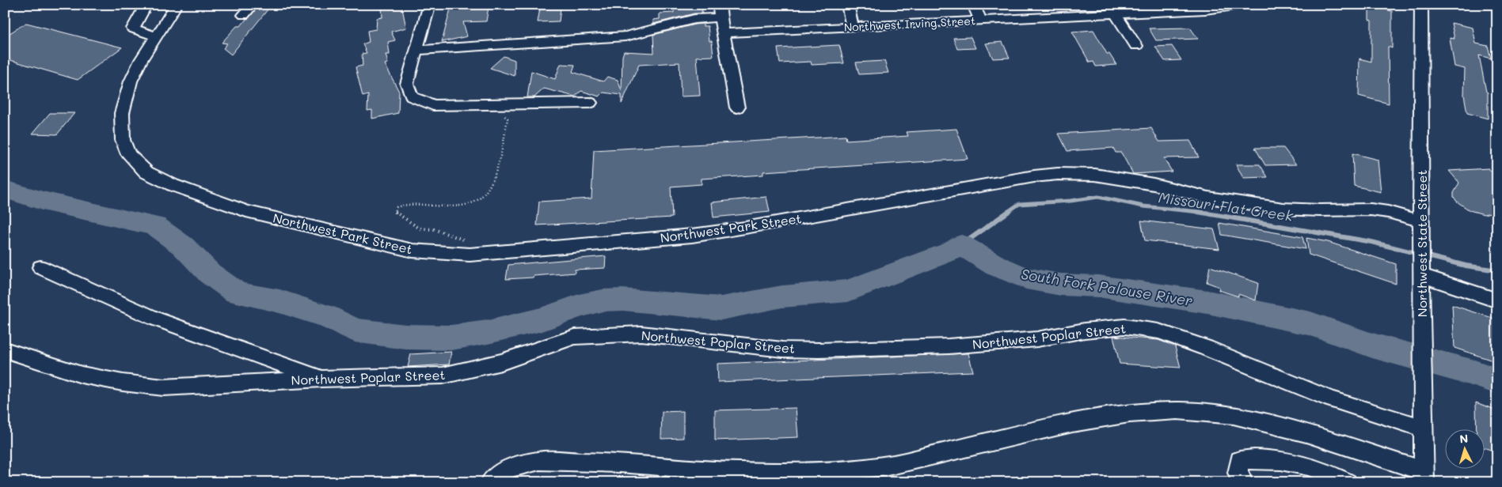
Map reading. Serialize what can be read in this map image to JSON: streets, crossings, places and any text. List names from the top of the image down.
{
  "streets": {
    "street": [
      "Northwest Irving Street",
      "Northwest Park Street",
      "Northwest State Street",
      "Northwest Poplar Street"
    ]
  },
  "crossings": [
    ["Northwest Park Street", "Northwest State Street"],
    ["Northwest State Street", "Northwest Poplar Street"]
  ],
  "water": ["Missouri Flat Creek", "South Fork Palouse River"],
  "north": "top"
}
